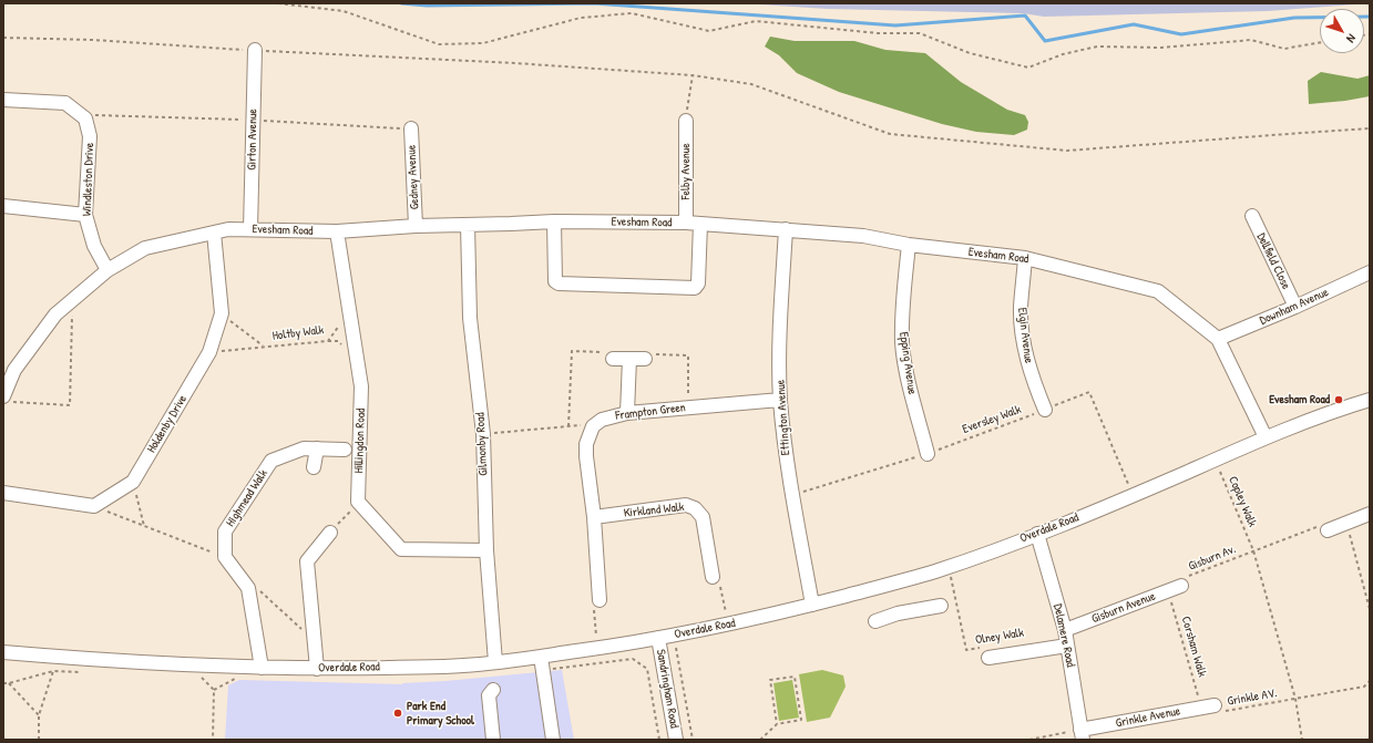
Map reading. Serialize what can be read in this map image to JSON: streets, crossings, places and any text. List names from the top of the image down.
{
  "streets": {
    "street": [
      "Girton Avenue",
      "Felby Avenue",
      "Gedney Avenue",
      "Windleston Drive",
      "Evesham Road",
      "Dellfield Close",
      "Downham Avenue",
      "Elgin Avenue",
      "Epping Avenue",
      "Frampton Green",
      "Ettington Avenue",
      "Holdenby Drive",
      "Hillingdon Road",
      "Gilmonby Road",
      "Highmead Walk",
      "Kirkland Walk",
      "Overdale Road",
      "Gisburn Avenue",
      "Delamere Road",
      "Sandringham Road",
      "Grinkle Avenue"
    ],
    "path": [
      "Holtby Walk",
      "Eversley Walk",
      "Copley Walk",
      "Gisburn Av.",
      "Olney Walk",
      "Corsham Walk",
      "Grinkle AV."
    ]
  },
  "crossings": [
    ["Girton Avenue", "Evesham Road"],
    ["Girton Avenue", "Holtby Walk"],
    ["Girton Avenue", "Holdenby Drive"],
    ["Girton Avenue", "Hillingdon Road"],
    ["Felby Avenue", "Evesham Road"],
    ["Gedney Avenue", "Evesham Road"],
    ["Windleston Drive", "Evesham Road"],
    ["Evesham Road", "Downham Avenue"],
    ["Evesham Road", "Holtby Walk"],
    ["Evesham Road", "Elgin Avenue"],
    ["Evesham Road", "Epping Avenue"],
    ["Evesham Road", "Ettington Avenue"],
    ["Evesham Road", "Holdenby Drive"],
    ["Evesham Road", "Hillingdon Road"],
    ["Evesham Road", "Gilmonby Road"],
    ["Evesham Road", "Overdale Road"],
    ["Dellfield Close", "Downham Avenue"],
    ["Holtby Walk", "Holdenby Drive"],
    ["Holtby Walk", "Hillingdon Road"],
    ["Elgin Avenue", "Eversley Walk"],
    ["Epping Avenue", "Eversley Walk"],
    ["Frampton Green", "Ettington Avenue"],
    ["Frampton Green", "Kirkland Walk"],
    ["Ettington Avenue", "Eversley Walk"],
    ["Ettington Avenue", "Overdale Road"],
    ["Eversley Walk", "Overdale Road"],
    ["Holdenby Drive", "Hillingdon Road"],
    ["Gilmonby Road", "Overdale Road"],
    ["Copley Walk", "Overdale Road"],
    ["Copley Walk", "Gisburn Av."],
    ["Copley Walk", "Grinkle AV."],
    ["Overdale Road", "Delamere Road"],
    ["Overdale Road", "Olney Walk"],
    ["Overdale Road", "Sandringham Road"],
    ["Gisburn Av.", "Gisburn Avenue"],
    ["Gisburn Avenue", "Delamere Road"],
    ["Gisburn Avenue", "Corsham Walk"],
    ["Delamere Road", "Grinkle Avenue"],
    ["Corsham Walk", "Grinkle Avenue"],
    ["Grinkle AV.", "Grinkle Avenue"]
  ],
  "places": ["Evesham Road", "Park End Primary School"],
  "north": "bottom right"
}
